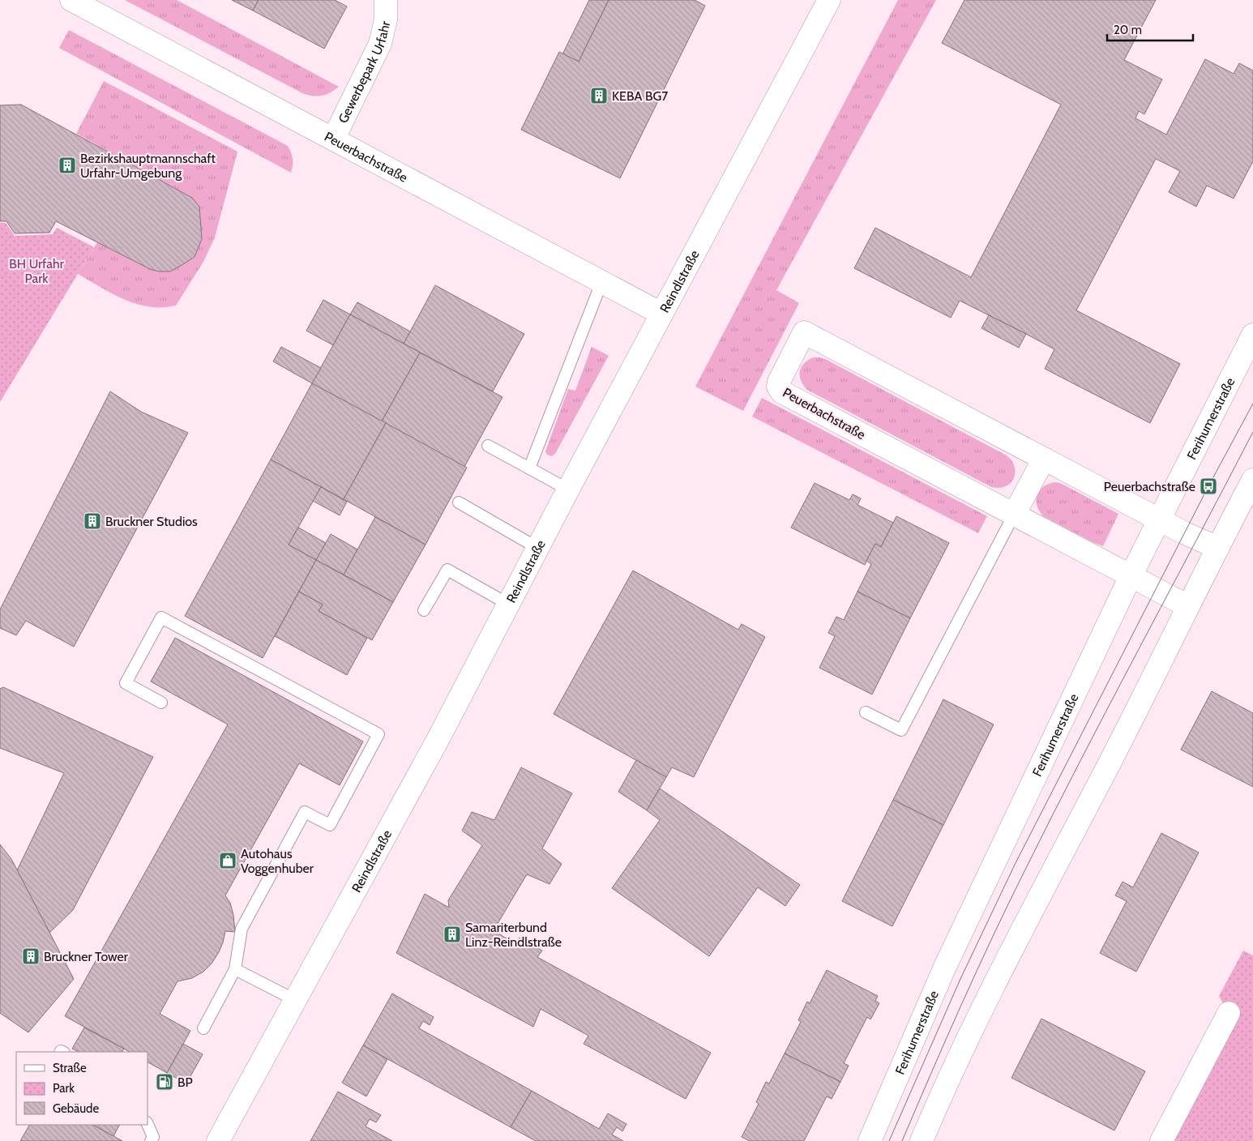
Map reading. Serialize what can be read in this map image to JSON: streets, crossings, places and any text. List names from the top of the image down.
{
  "streets": {
    "street": [
      "Gewerbepark Urfahr",
      "Peuerbachstraße",
      "Reindlstraße",
      "Ferihumerstraße"
    ]
  },
  "crossings": [
    ["Gewerbepark Urfahr", "Peuerbachstraße"],
    ["Peuerbachstraße", "Reindlstraße"],
    ["Peuerbachstraße", "Ferihumerstraße"]
  ],
  "parks": ["BH Urfahr Park"],
  "places": {
    "building": [
      "KEBA BG7",
      "Bezirkshauptmannschaft Urfahr-Umgebung",
      "Bruckner Studios",
      "Samariterbund Linz-Reindlstraße",
      "Bruckner Tower"
    ],
    "bus stop": ["Peuerbachstraße"],
    "shop": ["Autohaus Voggenhuber"],
    "fuel station": ["BP"]
  },
  "legend": ["Straße", "Park", "Gebäude"],
  "scale_bar": "20 m"
}
